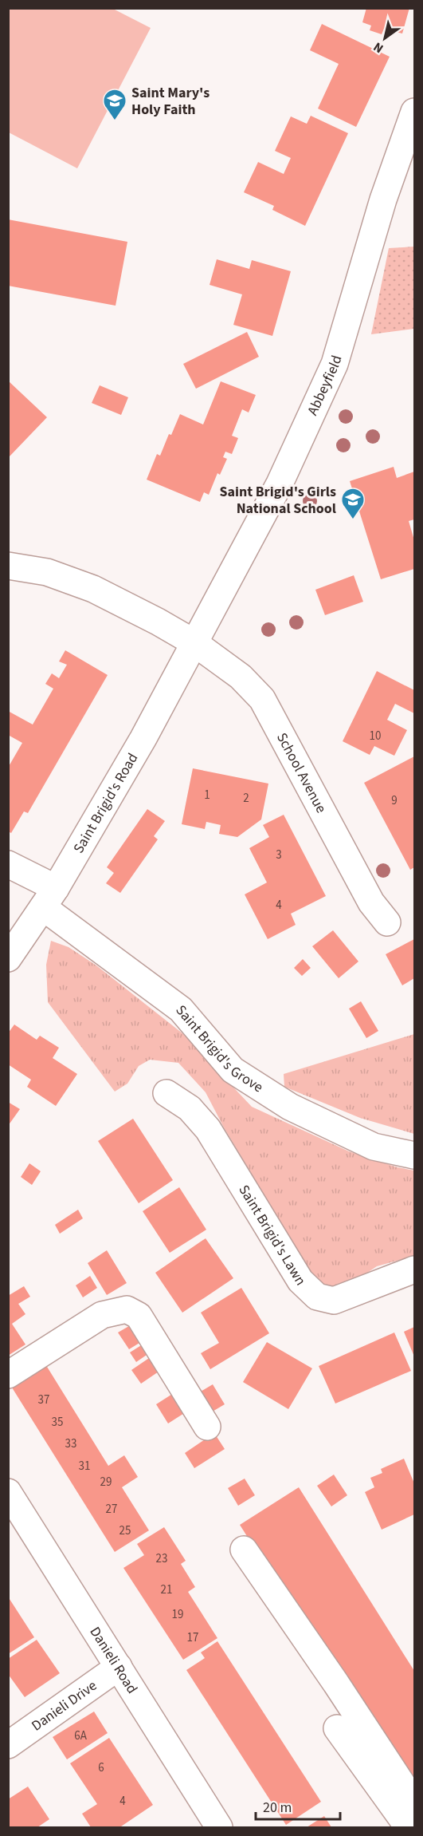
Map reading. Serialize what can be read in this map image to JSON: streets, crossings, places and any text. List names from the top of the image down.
{
  "streets": {
    "street": [
      "Abbeyfield",
      "School Avenue",
      "Saint Brigid's Road",
      "Saint Brigid's Grove",
      "Saint Brigid's Lawn",
      "Danieli Road",
      "Danieli Drive"
    ]
  },
  "crossings": [
    ["Abbeyfield", "School Avenue"],
    ["Abbeyfield", "Saint Brigid's Road"],
    ["School Avenue", "Saint Brigid's Road"],
    ["Saint Brigid's Road", "Saint Brigid's Grove"],
    ["Danieli Road", "Danieli Drive"]
  ],
  "places": {
    "school or university": ["Saint Mary's Holy Faith", "Saint Brigid's Girls National School"]
  },
  "house_numbers": [
    "10",
    "1",
    "2",
    "9",
    "3",
    "4",
    "37",
    "35",
    "33",
    "31",
    "29",
    "27",
    "25",
    "23",
    "21",
    "19",
    "17",
    "6A",
    "6",
    "4"
  ],
  "scale_bar": "20 m",
  "north": "bottom left"
}
